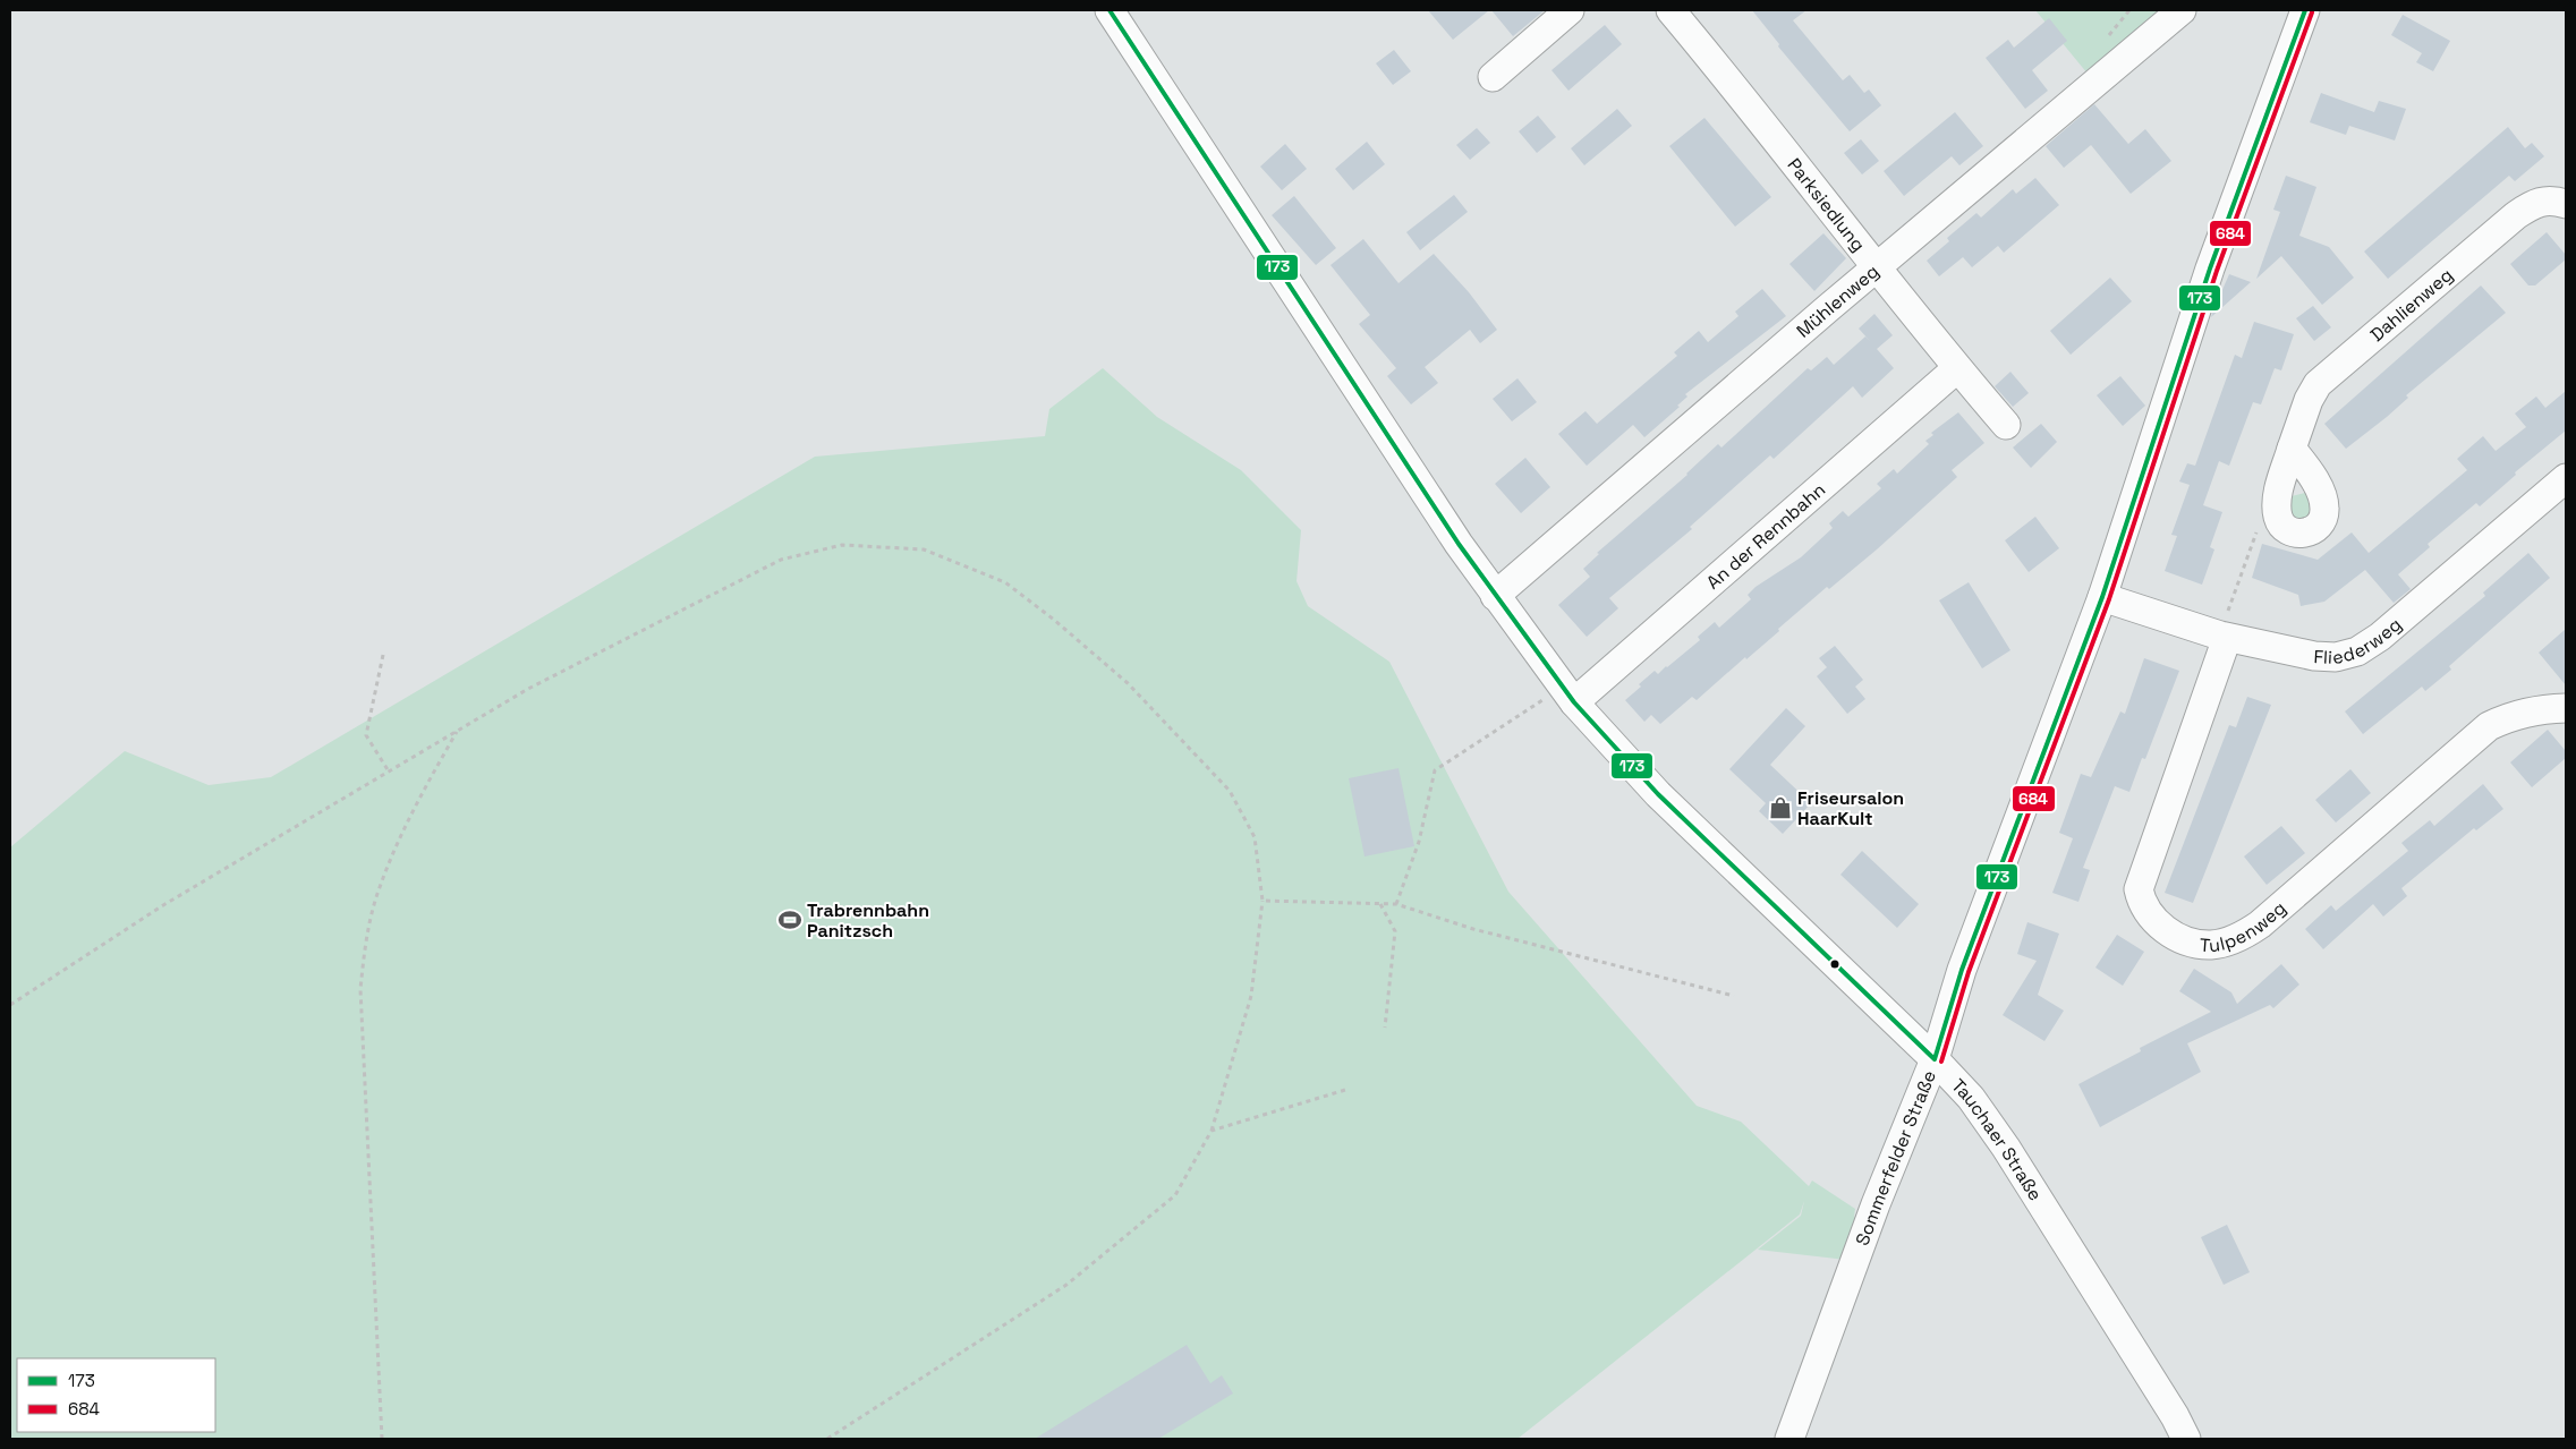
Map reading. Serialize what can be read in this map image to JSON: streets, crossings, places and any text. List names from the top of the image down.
{
  "streets": {
    "street": [
      "Parksiedlung",
      "Mühlenweg",
      "Dahlienweg",
      "An der Rennbahn",
      "Fliederweg",
      "Tulpenweg",
      "Tauchaer Straße",
      "Sommerfelder Straße"
    ]
  },
  "crossings": [
    ["Parksiedlung", "Mühlenweg"],
    ["Parksiedlung", "An der Rennbahn"],
    ["Mühlenweg", "Tauchaer Straße"],
    ["An der Rennbahn", "Tauchaer Straße"],
    ["Fliederweg", "Tulpenweg"],
    ["Fliederweg", "Sommerfelder Straße"],
    ["Tauchaer Straße", "Sommerfelder Straße"]
  ],
  "places": {
    "shop": ["Friseursalon HaarKult"],
    "sports": ["Trabrennbahn Panitzsch"]
  },
  "lines": ["transit line 173", "transit line 684"],
  "legend": ["173", "684"]
}
